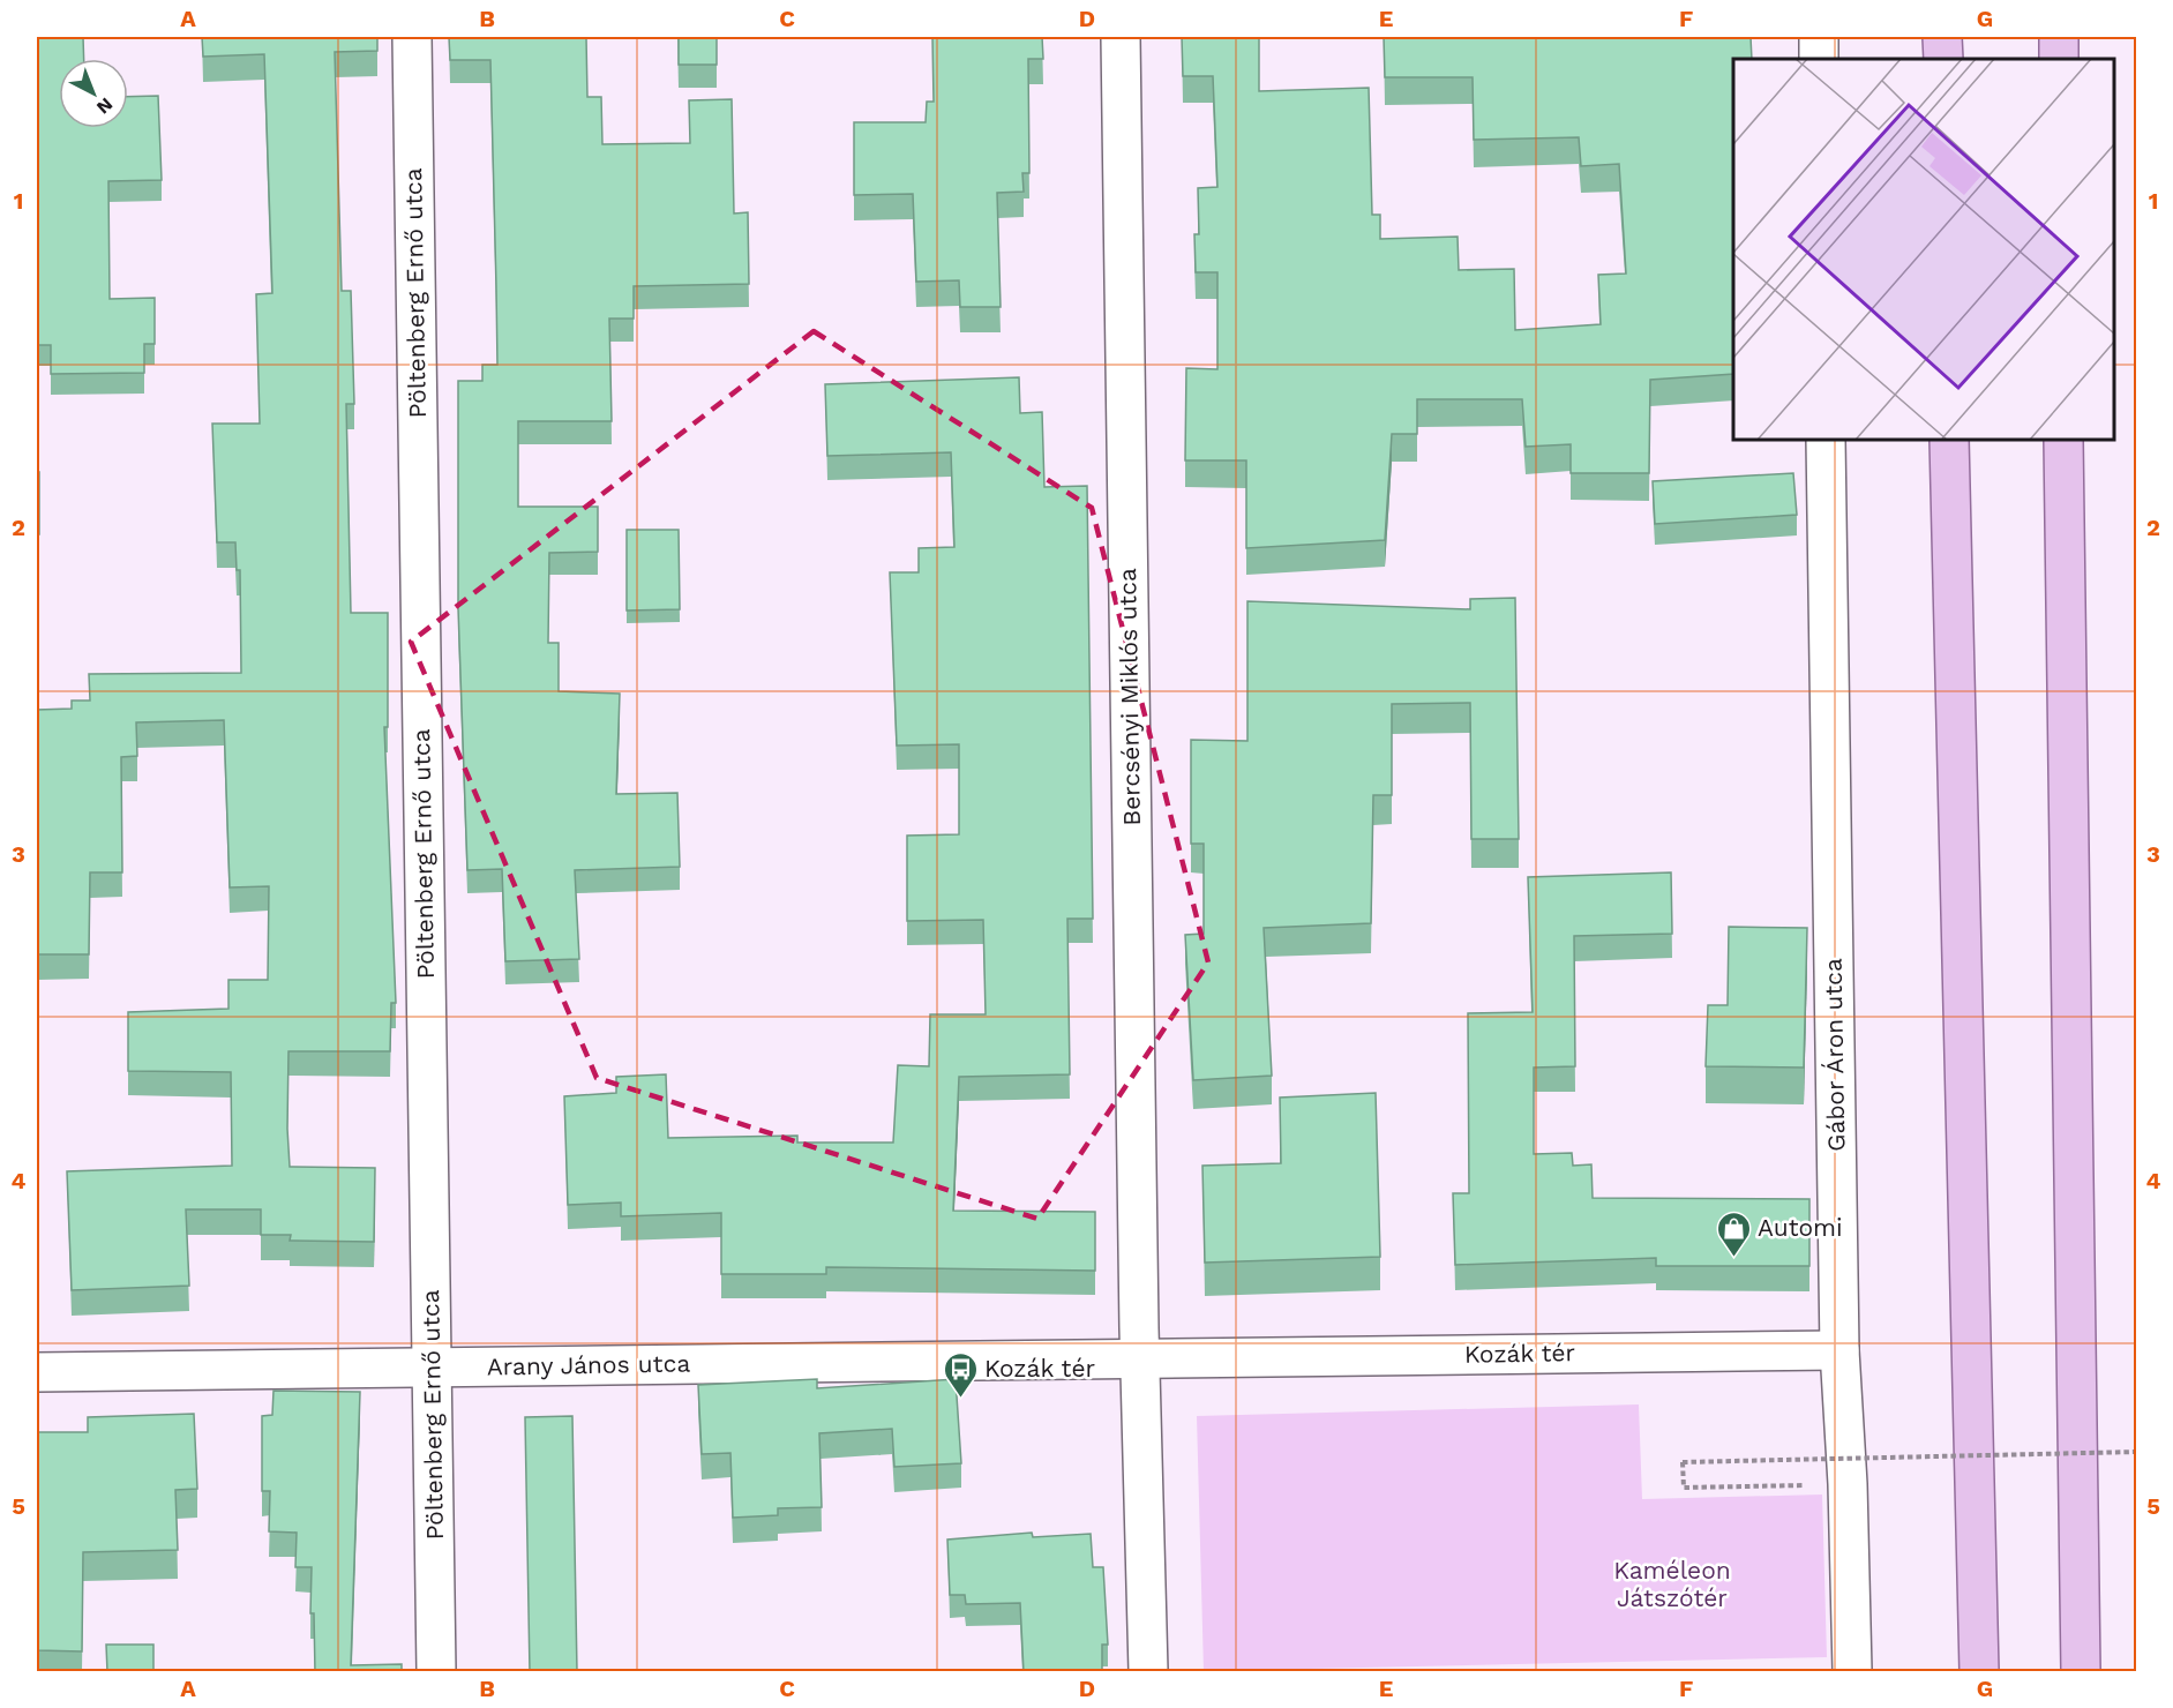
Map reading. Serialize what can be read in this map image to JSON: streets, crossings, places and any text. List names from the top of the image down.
{
  "streets": {
    "street": [
      "Pöltenberg Ernő utca",
      "Bercsényi Miklós utca",
      "Gábor Áron utca",
      "Kozák tér",
      "Arany János utca"
    ]
  },
  "crossings": [
    ["Pöltenberg Ernő utca", "Arany János utca"],
    ["Bercsényi Miklós utca", "Kozák tér"],
    ["Bercsényi Miklós utca", "Arany János utca"],
    ["Gábor Áron utca", "Kozák tér"],
    ["Kozák tér", "Arany János utca"]
  ],
  "parks": ["Kaméleon Játszótér"],
  "places": {
    "shop": ["Automi"],
    "bus stop": ["Kozák tér"]
  },
  "north": "bottom right",
  "grid": {
    "columns": [
      "A",
      "B",
      "C",
      "D",
      "E",
      "F",
      "G"
    ],
    "rows": [
      "1",
      "2",
      "3",
      "4",
      "5"
    ]
  }
}
